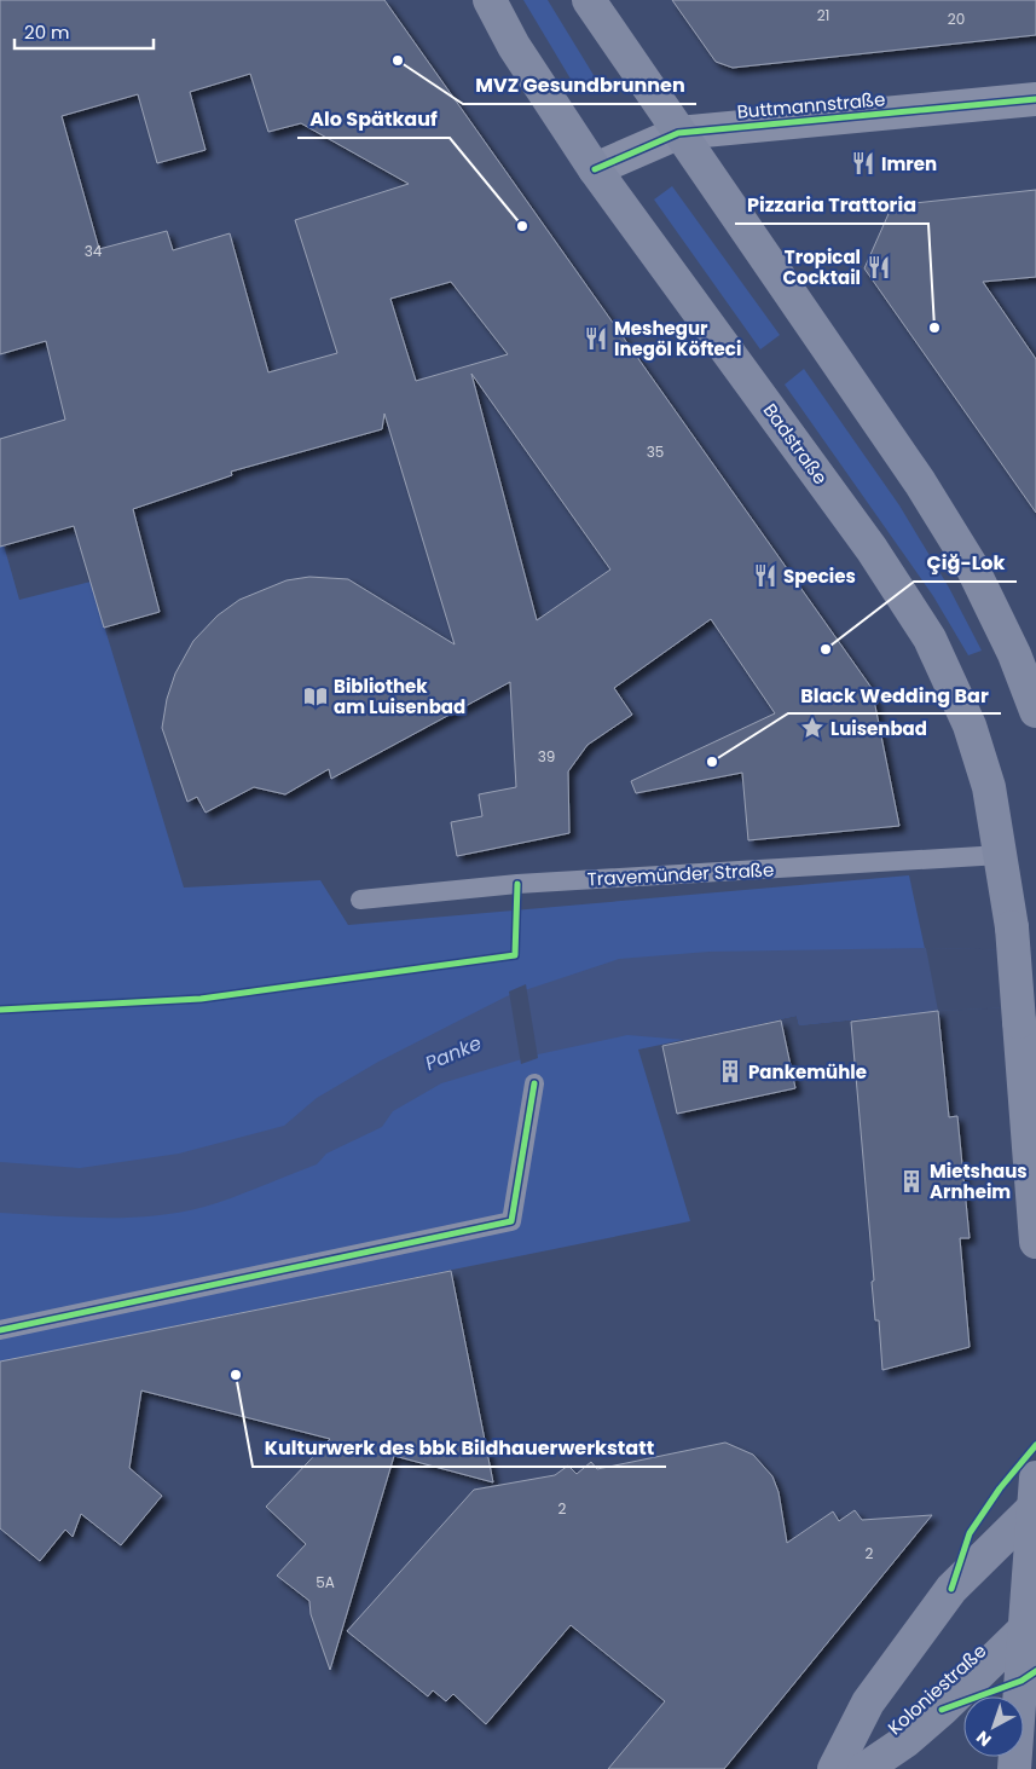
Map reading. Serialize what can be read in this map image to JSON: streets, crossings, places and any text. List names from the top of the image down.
{
  "streets": {
    "main road": ["Badstraße", "Koloniestraße"],
    "street": ["Buttmannstraße"],
    "lane": ["Travemünder Straße"]
  },
  "crossings": [
    ["Buttmannstraße", "Badstraße"],
    ["Badstraße", "Travemünder Straße"]
  ],
  "water": ["Panke"],
  "places": {
    "other": [
      "MVZ Gesundbrunnen",
      "Alo Spätkauf",
      "Pizzaria Trattoria",
      "Çiğ-Lok",
      "Black Wedding Bar",
      "Kulturwerk des bbk Bildhauerwerkstatt"
    ],
    "restaurant": [
      "Imren",
      "Tropical Cocktail",
      "Meshegur Inegöl Köfteci",
      "Species"
    ],
    "library": ["Bibliothek am Luisenbad"],
    "place": ["Luisenbad"],
    "building": ["Pankemühle", "Mietshaus Arnheim"]
  },
  "house_numbers": [
    "21",
    "20",
    "34",
    "35",
    "39",
    "2",
    "2",
    "5A"
  ],
  "scale_bar": "20 m",
  "north": "bottom left"
}
